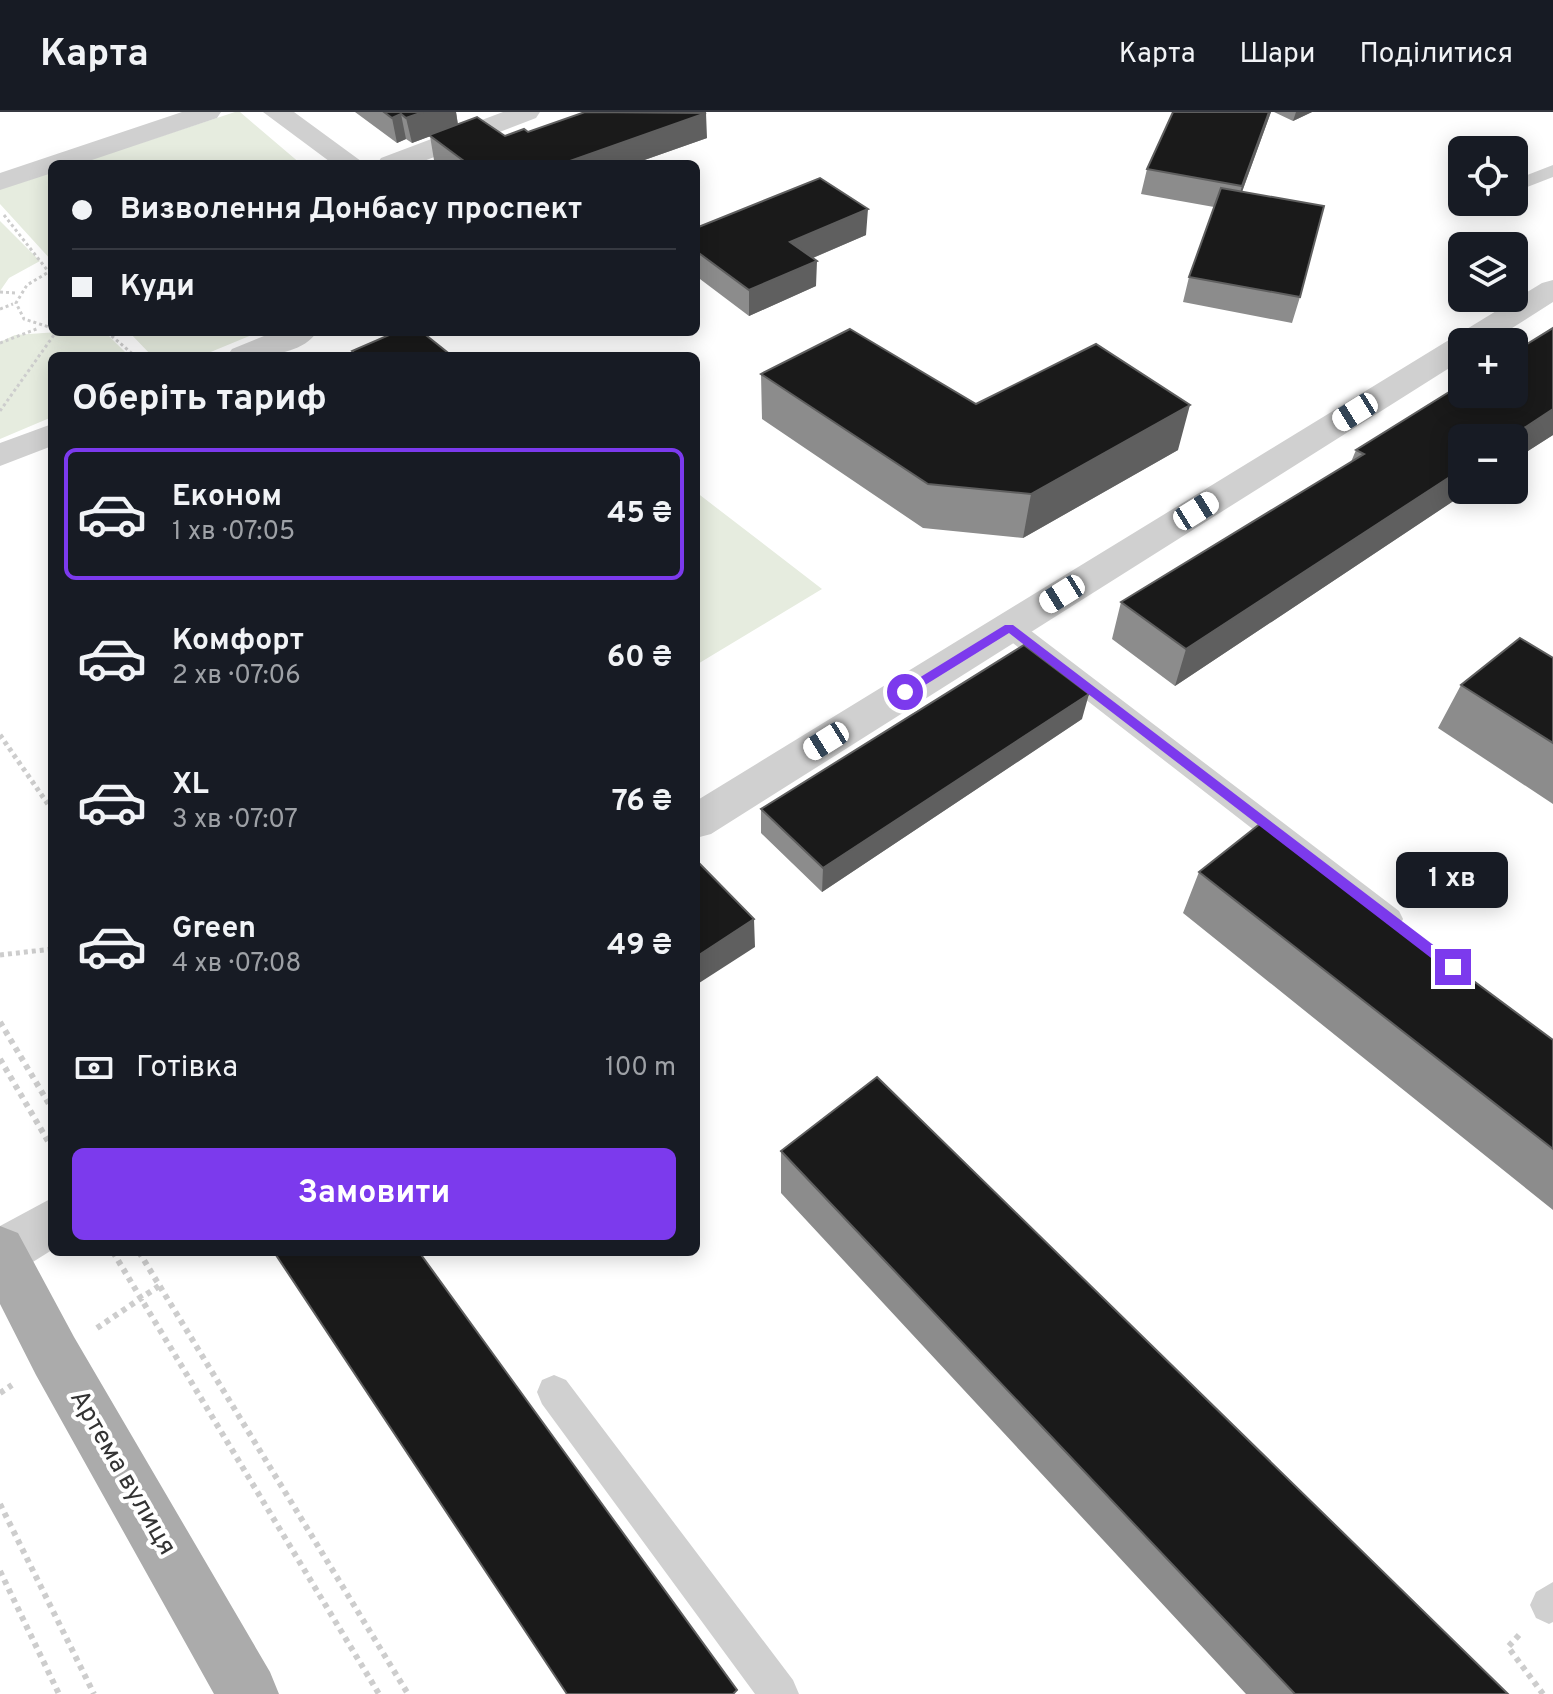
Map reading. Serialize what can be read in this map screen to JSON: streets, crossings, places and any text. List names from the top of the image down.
{
  "streets": {
    "main road": ["Артема вулиця"]
  },
  "page": {
    "header": "Карта",
    "nav": ["Карта", "Шари", "Поділитися"],
    "map_buttons": ["+", "−"],
    "banner": ["Визволення Донбасу проспект", "Куди"],
    "heading": "Оберіть тариф",
    "list": [
      {
        "name": "Економ",
        "note": "1 хв · 07:05",
        "value": "45 ₴"
      },
      {
        "name": "Комфорт",
        "note": "2 хв · 07:06",
        "value": "60 ₴"
      },
      {
        "name": "XL",
        "note": "3 хв · 07:07",
        "value": "76 ₴"
      },
      {
        "name": "Green",
        "note": "4 хв · 07:08",
        "value": "49 ₴"
      }
    ],
    "bubble": "1 хв",
    "pay": ["Готівка", "100 m"],
    "buttons": "Замовити"
  }
}
